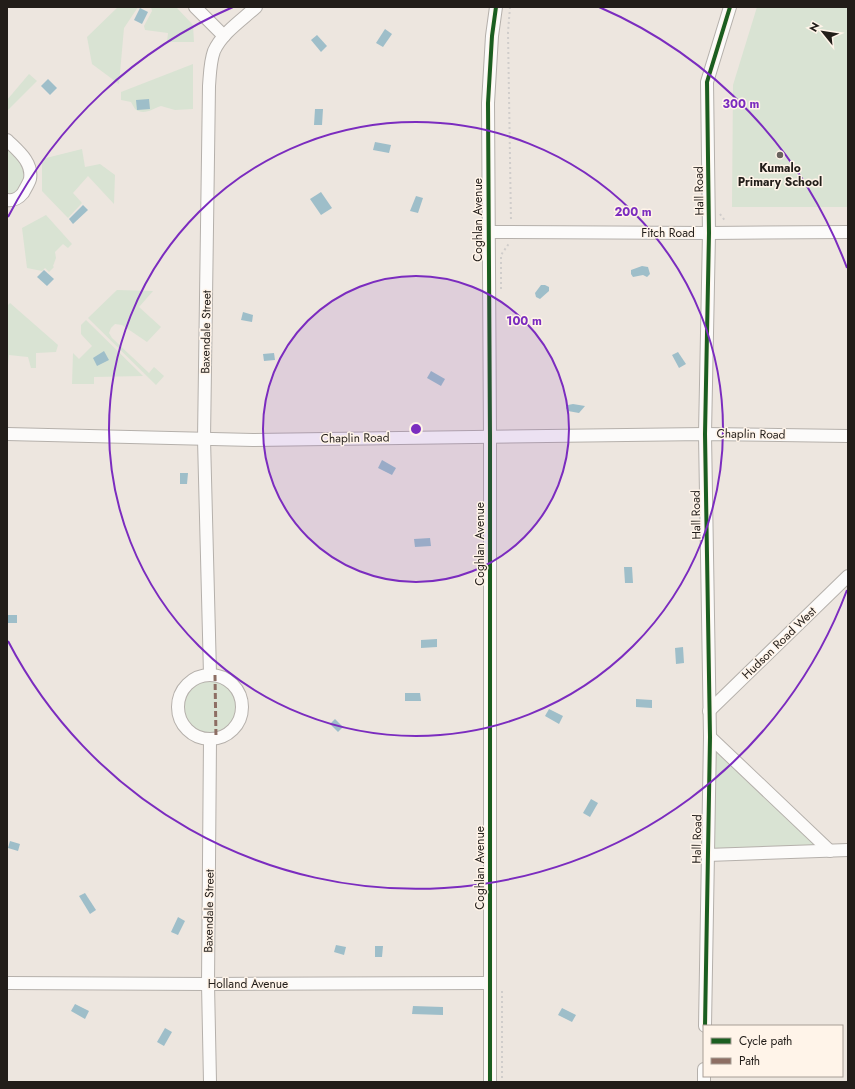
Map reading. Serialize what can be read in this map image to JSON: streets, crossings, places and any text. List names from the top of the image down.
{
  "streets": {
    "street": [
      "Hall Road",
      "Coghlan Avenue",
      "Fitch Road",
      "Baxendale Street",
      "Chaplin Road",
      "Hudson Road West",
      "Holland Avenue"
    ]
  },
  "crossings": [
    ["Hall Road", "Fitch Road"],
    ["Hall Road", "Chaplin Road"],
    ["Hall Road", "Hudson Road West"],
    ["Coghlan Avenue", "Fitch Road"],
    ["Coghlan Avenue", "Chaplin Road"],
    ["Coghlan Avenue", "Holland Avenue"],
    ["Baxendale Street", "Chaplin Road"],
    ["Baxendale Street", "Holland Avenue"]
  ],
  "places": ["Kumalo Primary School"],
  "legend": ["Cycle path", "Path"],
  "north": "top left",
  "rings": ["300 m", "200 m", "100 m"]
}
